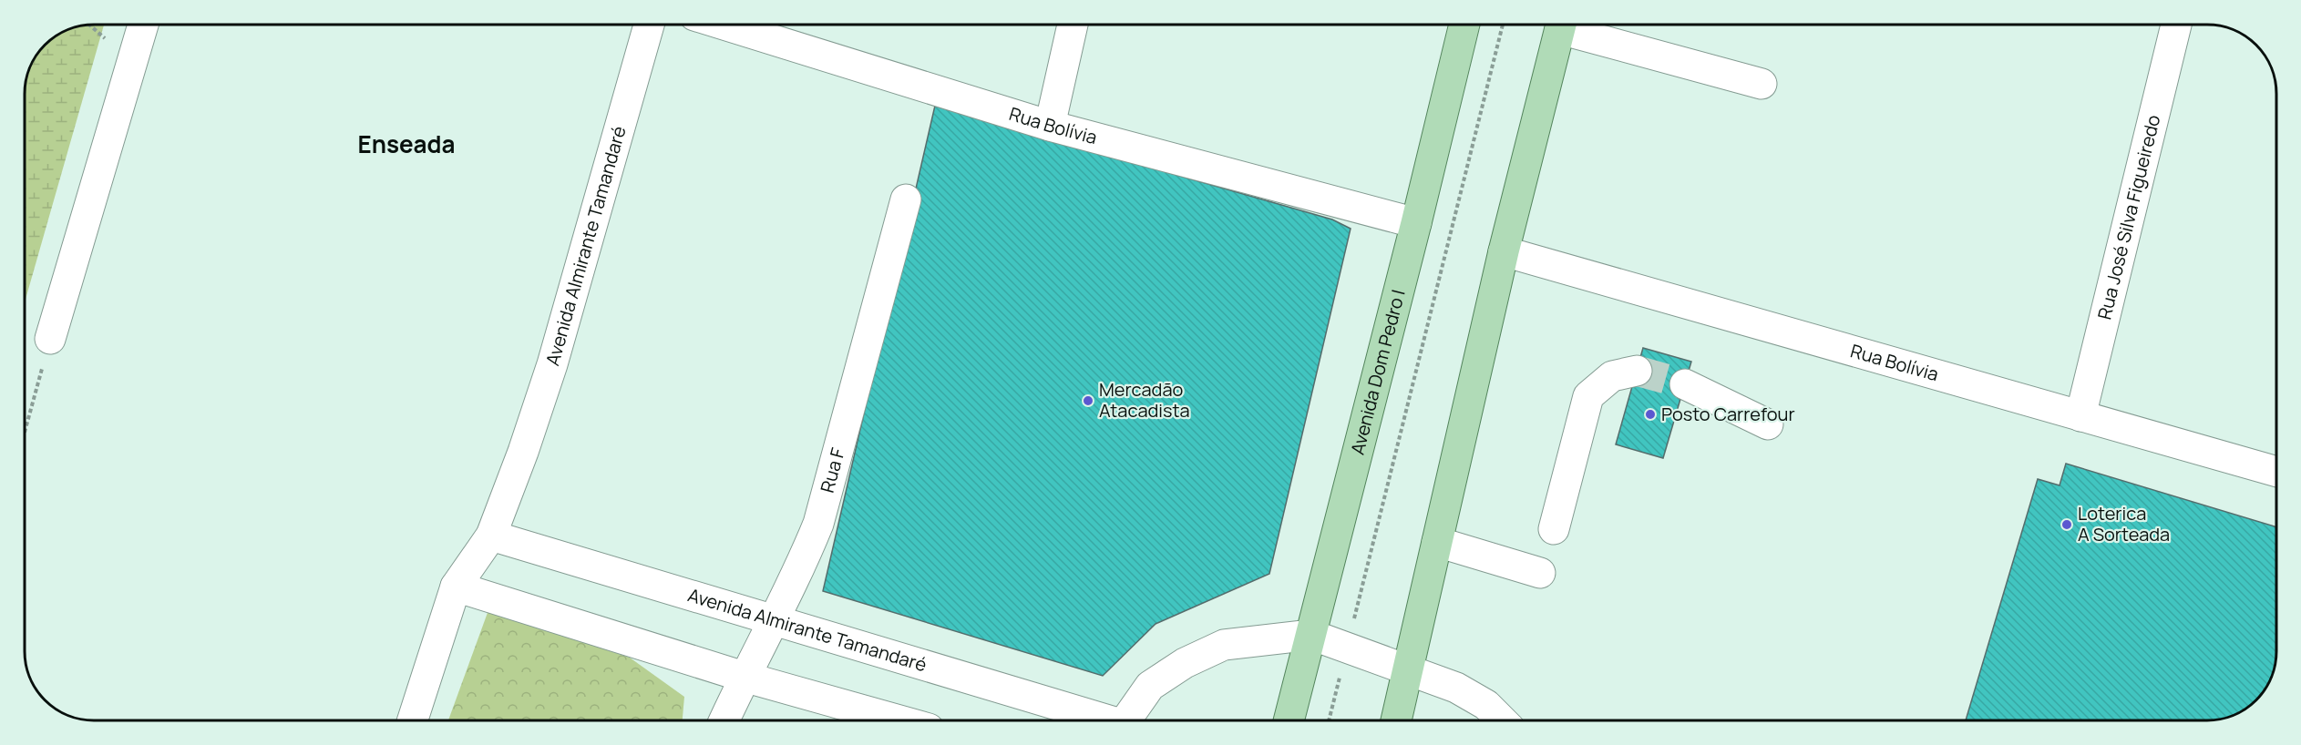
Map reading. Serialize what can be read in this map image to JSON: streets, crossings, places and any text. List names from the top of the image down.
{
  "streets": {
    "main road": ["Avenida Dom Pedro I"],
    "street": [
      "Rua Bolívia",
      "Rua José Silva Figueiredo",
      "Avenida Almirante Tamandaré",
      "Rua F"
    ]
  },
  "crossings": [
    ["Rua Bolívia", "Rua José Silva Figueiredo"],
    ["Rua Bolívia", "Avenida Dom Pedro I"],
    ["Avenida Almirante Tamandaré", "Rua F"]
  ],
  "districts": ["Enseada"],
  "places": ["Mercadão Atacadista", "Posto Carrefour", "Loterica A Sorteada"]
}
